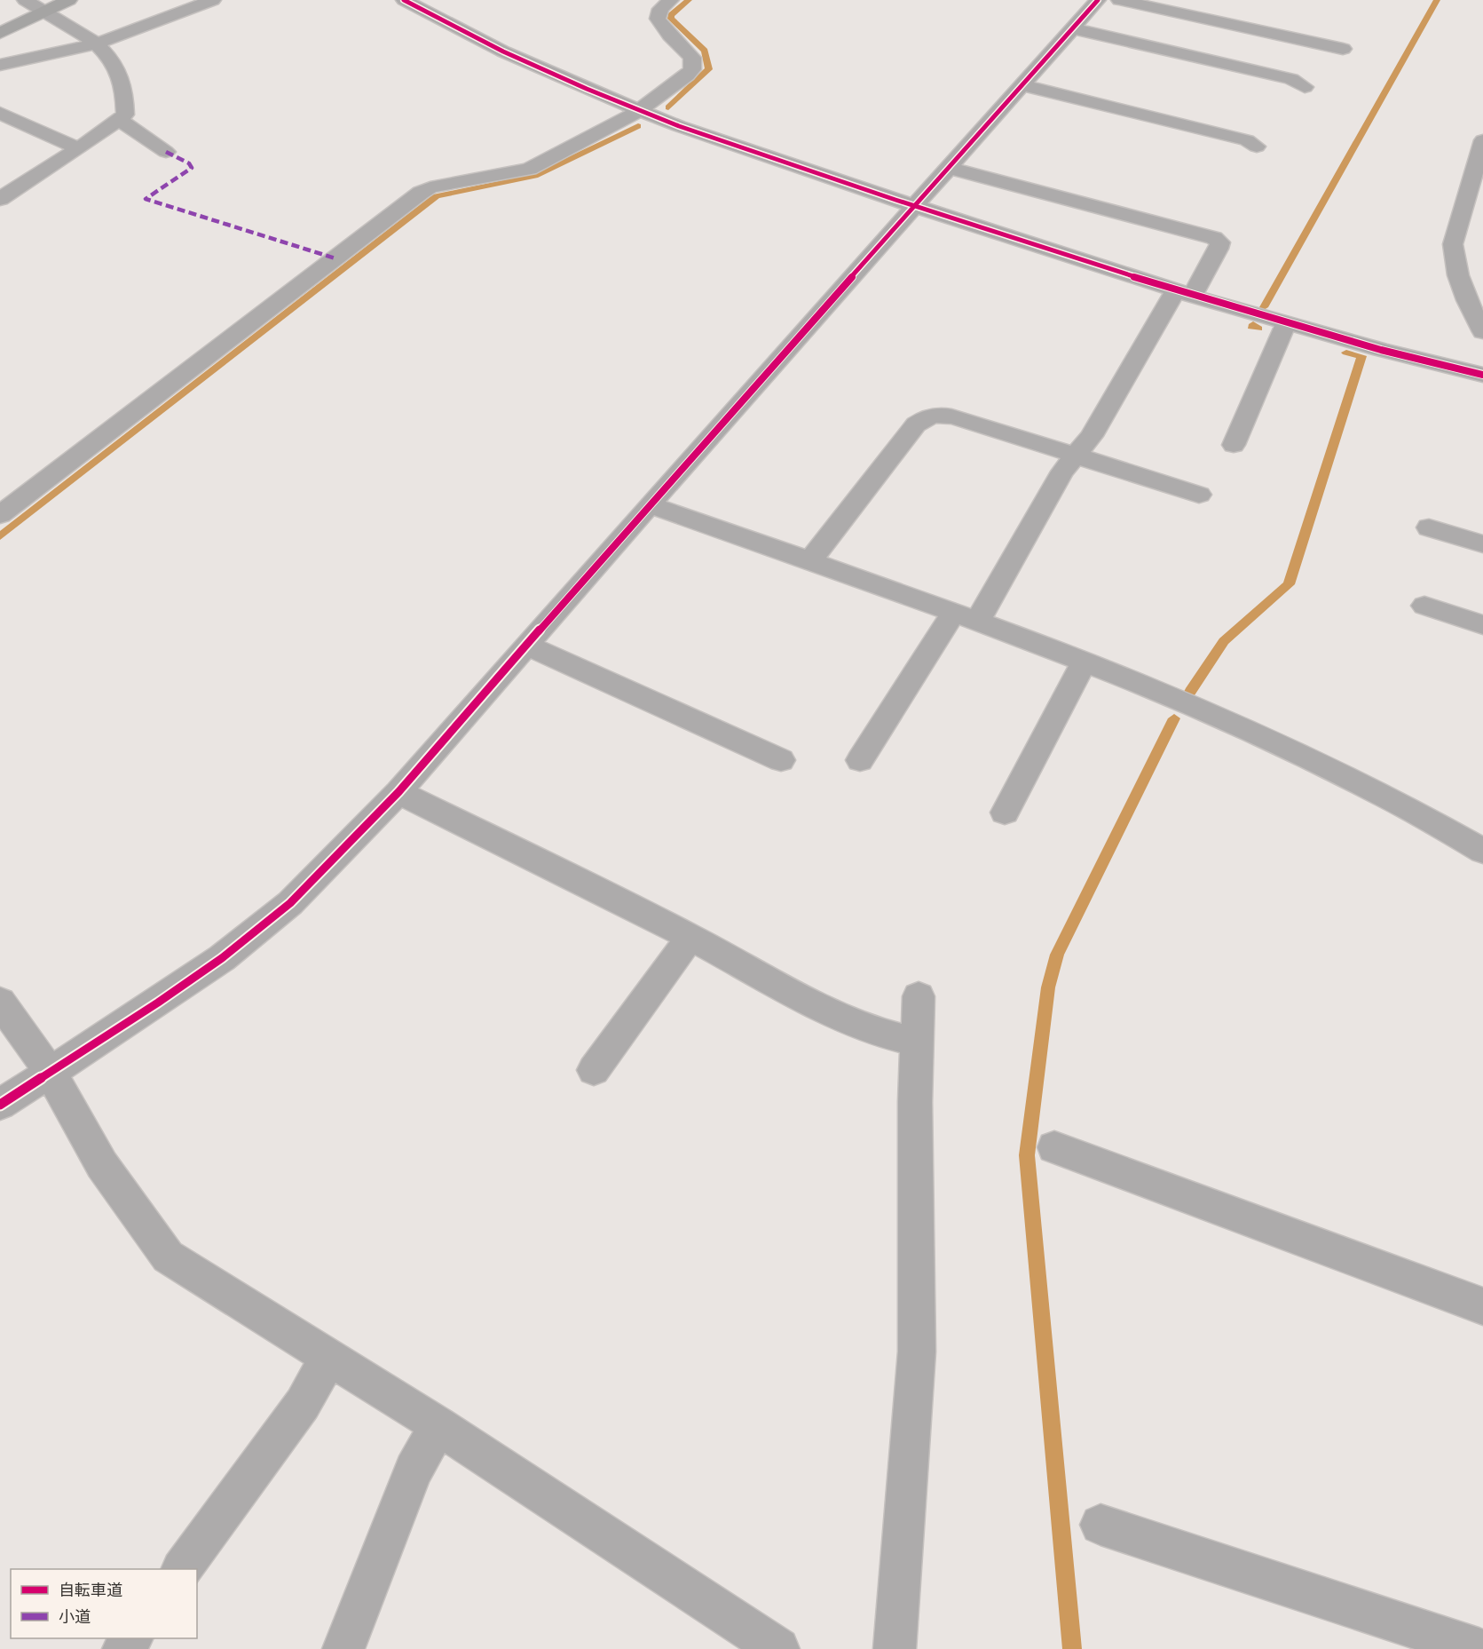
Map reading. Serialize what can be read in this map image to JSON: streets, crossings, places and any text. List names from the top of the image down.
{
  "legend": ["自転車道", "小道"]
}
